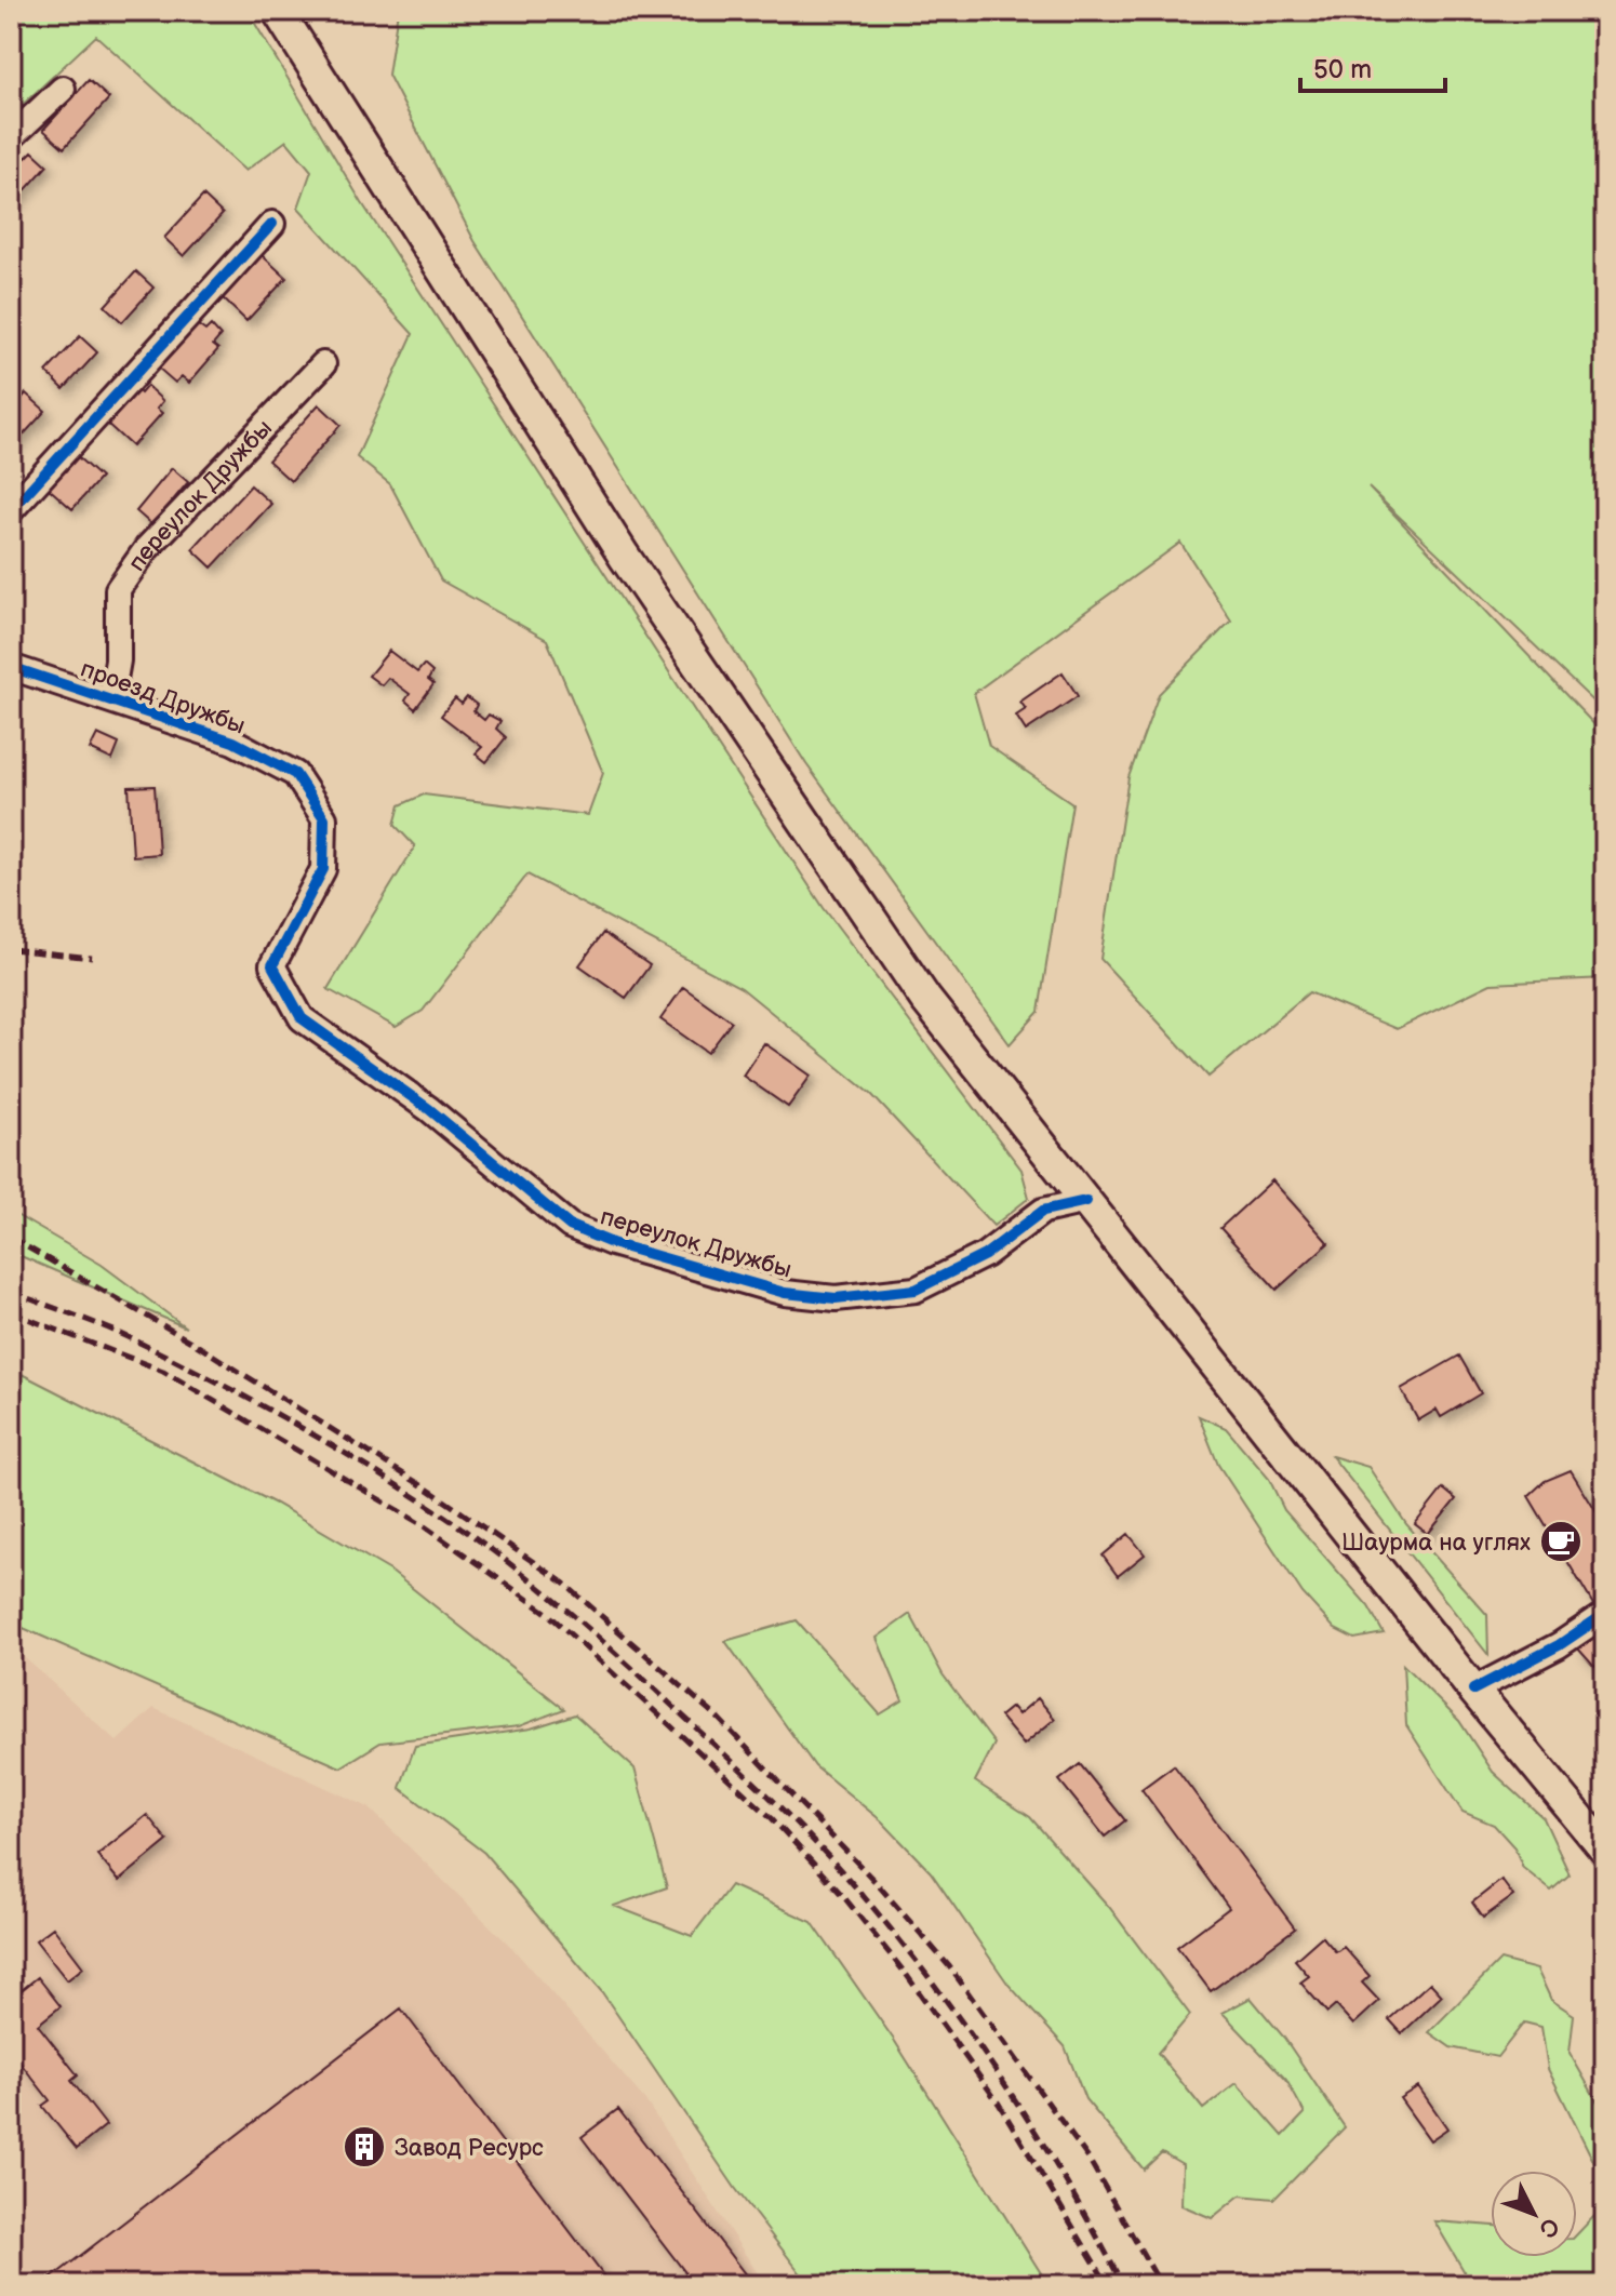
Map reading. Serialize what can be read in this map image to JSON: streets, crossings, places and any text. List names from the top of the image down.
{
  "streets": {
    "street": ["переулок Дружбы", "проезд Дружбы"]
  },
  "crossings": [
    ["переулок Дружбы", "проезд Дружбы"]
  ],
  "places": {
    "cafe": ["Шаурма на углях"],
    "building": ["Завод Ресурс"]
  },
  "scale_bar": "50 m",
  "north": "bottom right"
}
